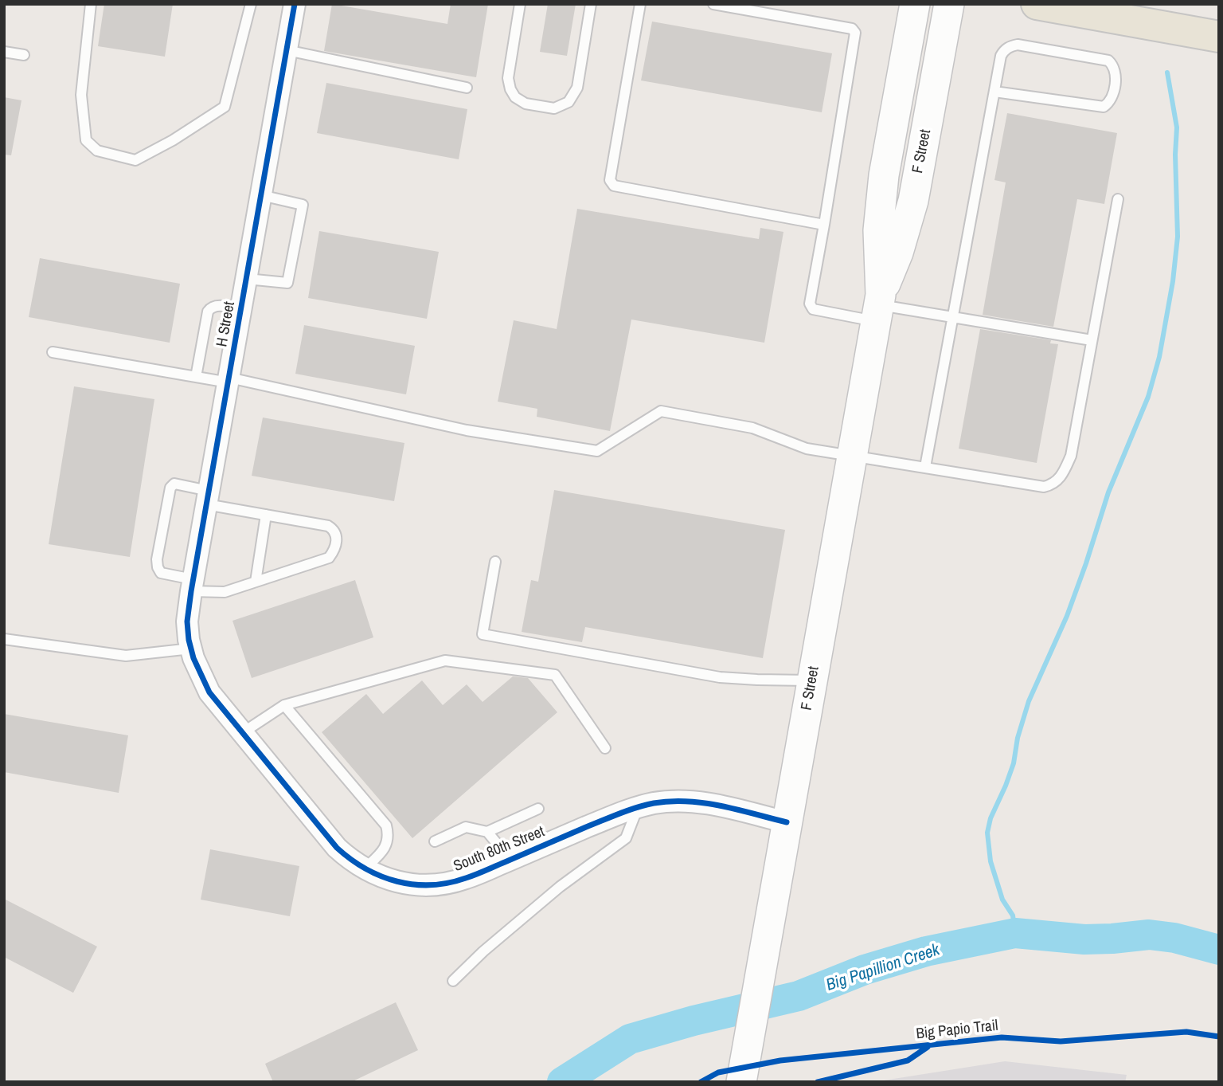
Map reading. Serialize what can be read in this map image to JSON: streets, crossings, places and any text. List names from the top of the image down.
{
  "streets": {
    "street": ["F Street", "H Street", "South 80th Street"],
    "cycle path": ["Big Papio Trail"]
  },
  "crossings": [
    ["F Street", "South 80th Street"],
    ["H Street", "South 80th Street"]
  ],
  "water": ["Big Papillion Creek"]
}
